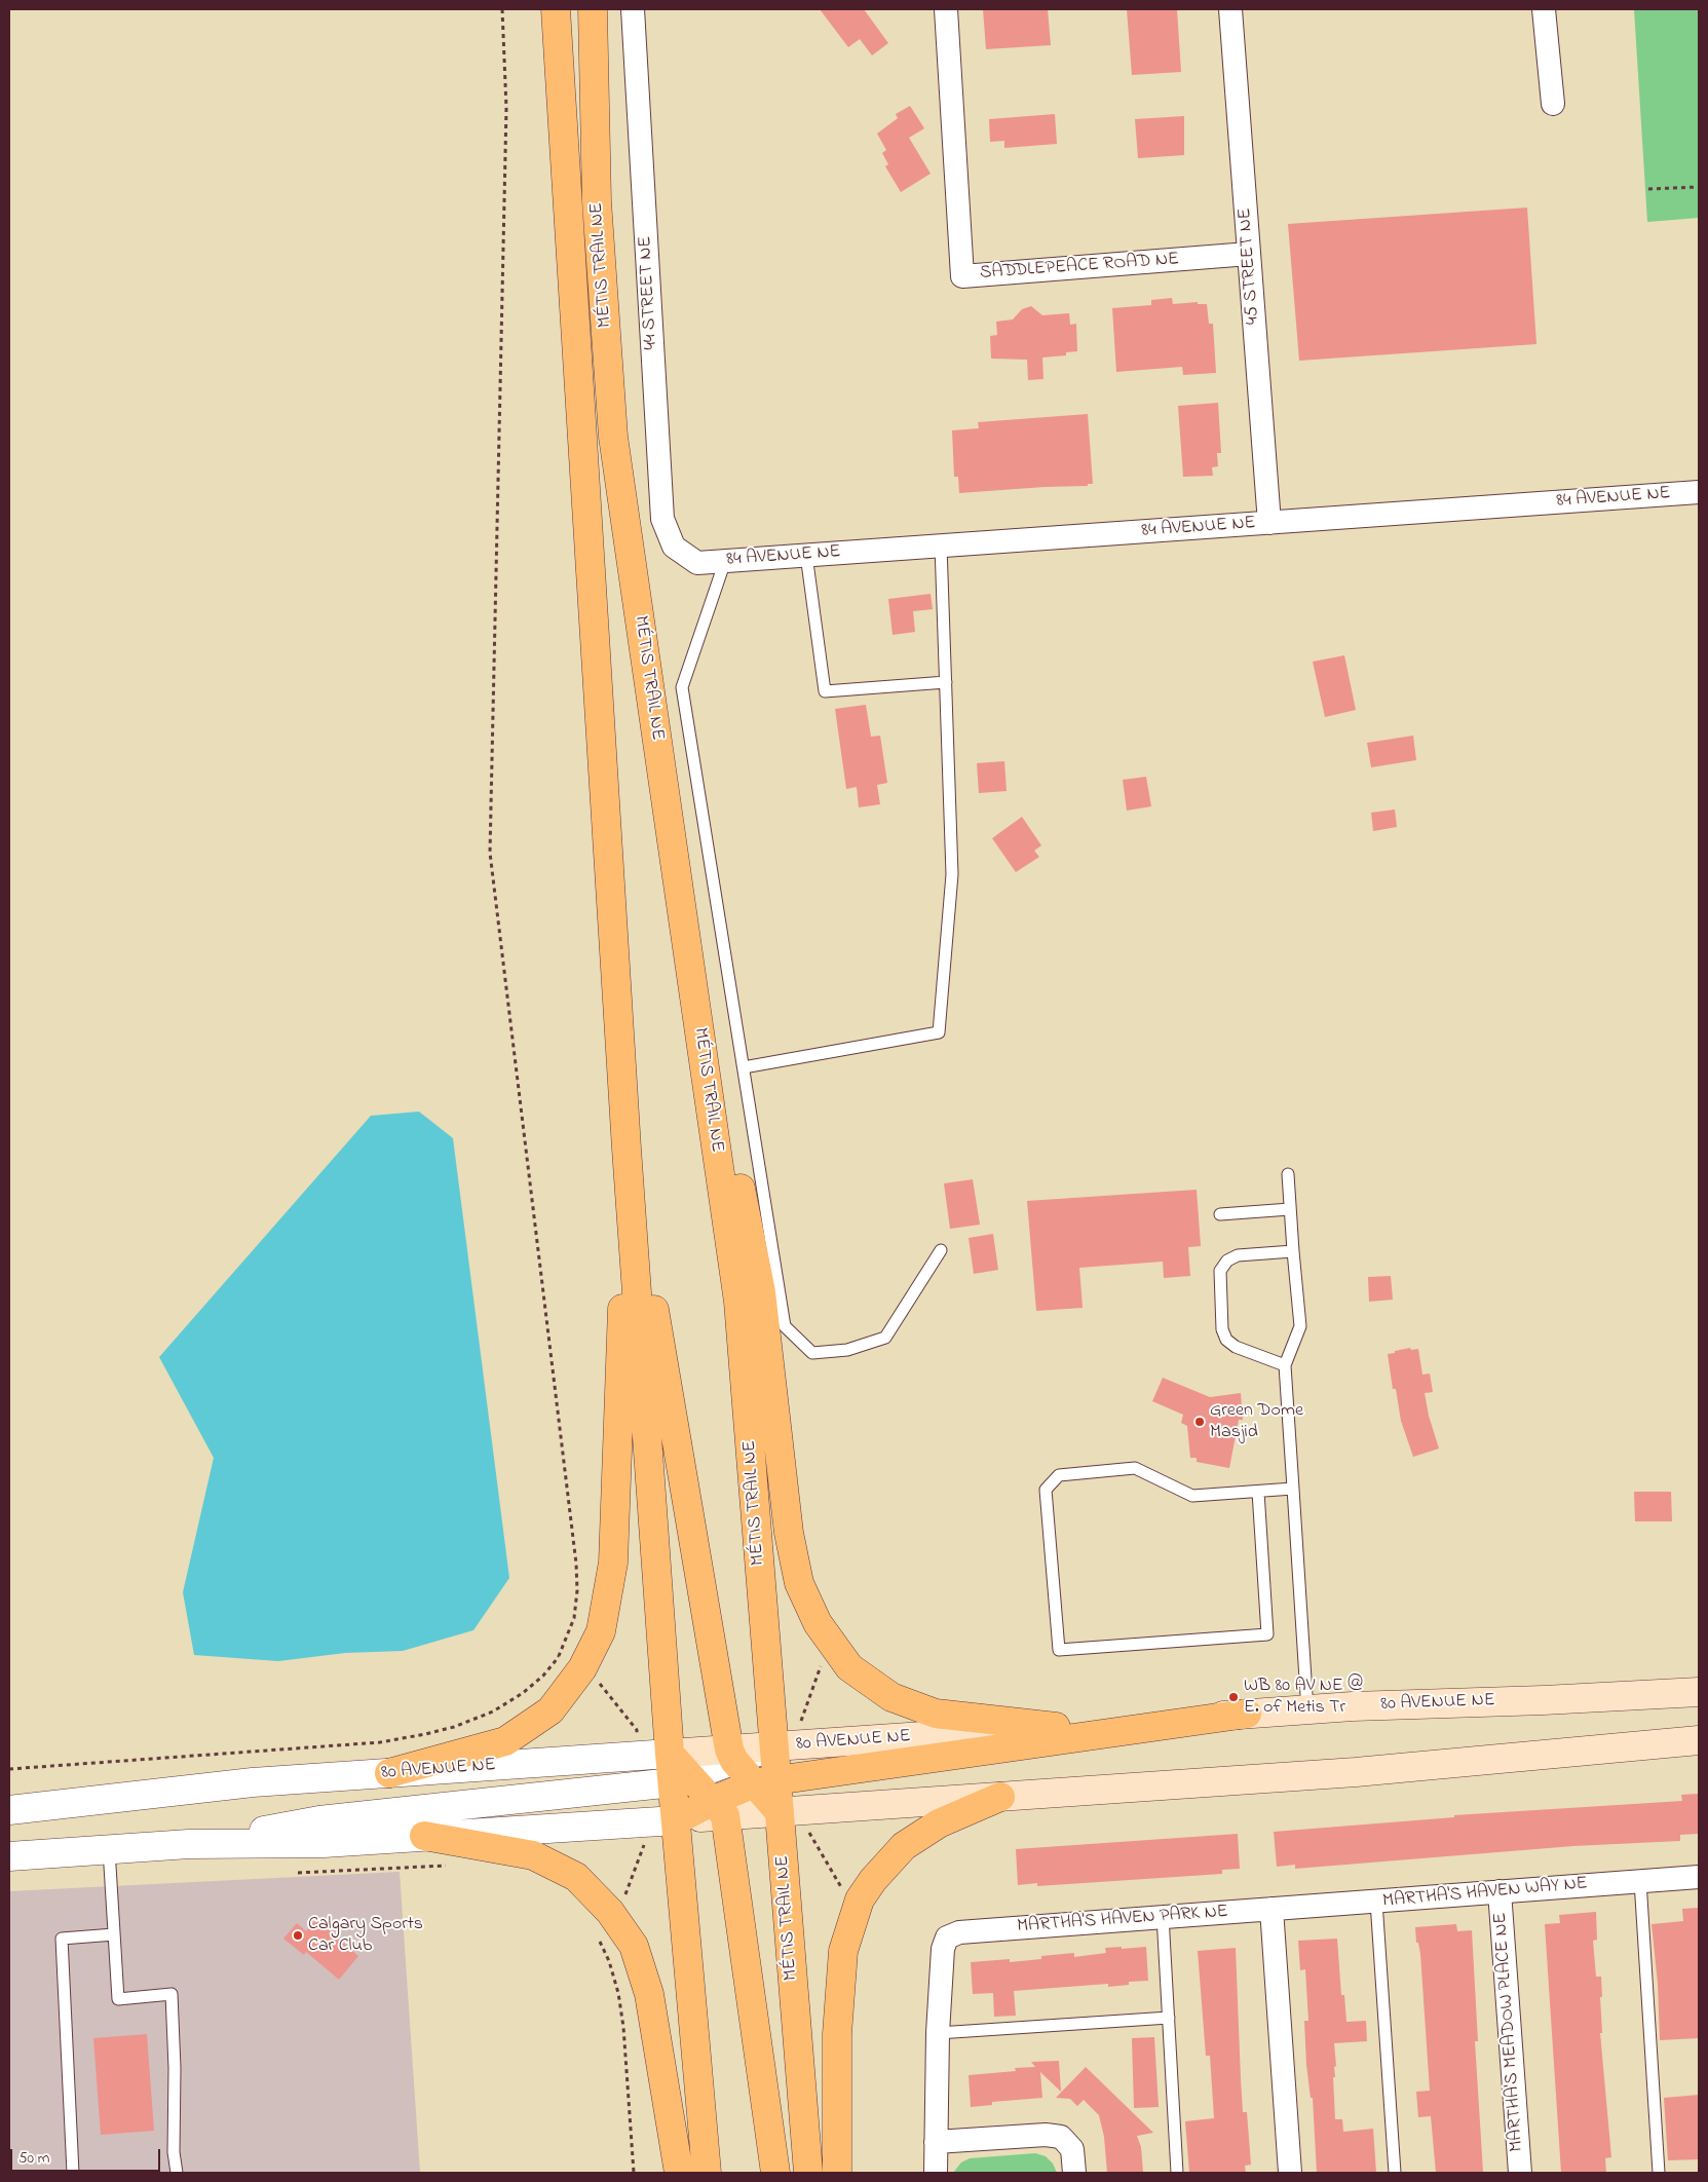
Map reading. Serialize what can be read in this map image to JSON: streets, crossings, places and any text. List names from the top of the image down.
{
  "streets": {
    "main road": ["MÉTIS TRAIL NE", "80 AVENUE NE"],
    "street": [
      "45 STREET NE",
      "SADDLEPEACE ROAD NE",
      "44 STREET NE",
      "84 AVENUE NE",
      "MARTHA'S HAVEN WAY NE",
      "MARTHA'S HAVEN PARK NE",
      "MARTHA'S MEADOW PLACE NE"
    ]
  },
  "crossings": [
    ["MÉTIS TRAIL NE", "80 AVENUE NE"],
    ["45 STREET NE", "SADDLEPEACE ROAD NE"],
    ["45 STREET NE", "84 AVENUE NE"],
    ["44 STREET NE", "84 AVENUE NE"],
    ["MARTHA'S HAVEN WAY NE", "MARTHA'S HAVEN PARK NE"],
    ["MARTHA'S HAVEN WAY NE", "MARTHA'S MEADOW PLACE NE"]
  ],
  "places": ["Green Dome Masjid", "WB 80 AV NE @ E. of Metis Tr", "Calgary Sports Car Club"],
  "scale_bar": "50 m"
}
